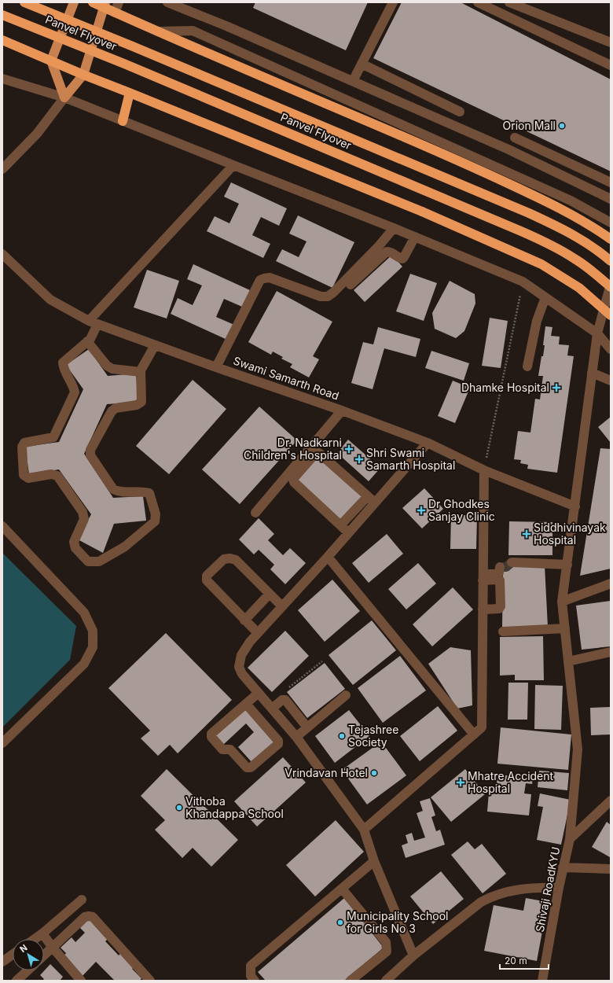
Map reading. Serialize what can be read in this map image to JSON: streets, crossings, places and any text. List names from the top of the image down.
{
  "streets": {
    "highway": ["Panvel Flyover"],
    "street": ["Swami Samarth Road", "Shivaji RoadKYU"]
  },
  "places": {
    "other": [
      "Orion Mall",
      "Tejashree Society",
      "Vrindavan Hotel",
      "Vithoba Khandappa School",
      "Municipality School for Girls No 3"
    ],
    "health": [
      "Dhamke Hospital",
      "Dr. Nadkarni Children's Hospital",
      "Shri Swami Samarth Hospital",
      "Dr Ghodkes Sanjay Clinic",
      "Siddhivinayak Hospital",
      "Mhatre Accident Hospital"
    ]
  },
  "scale_bar": "20 m",
  "north": "top left"
}
